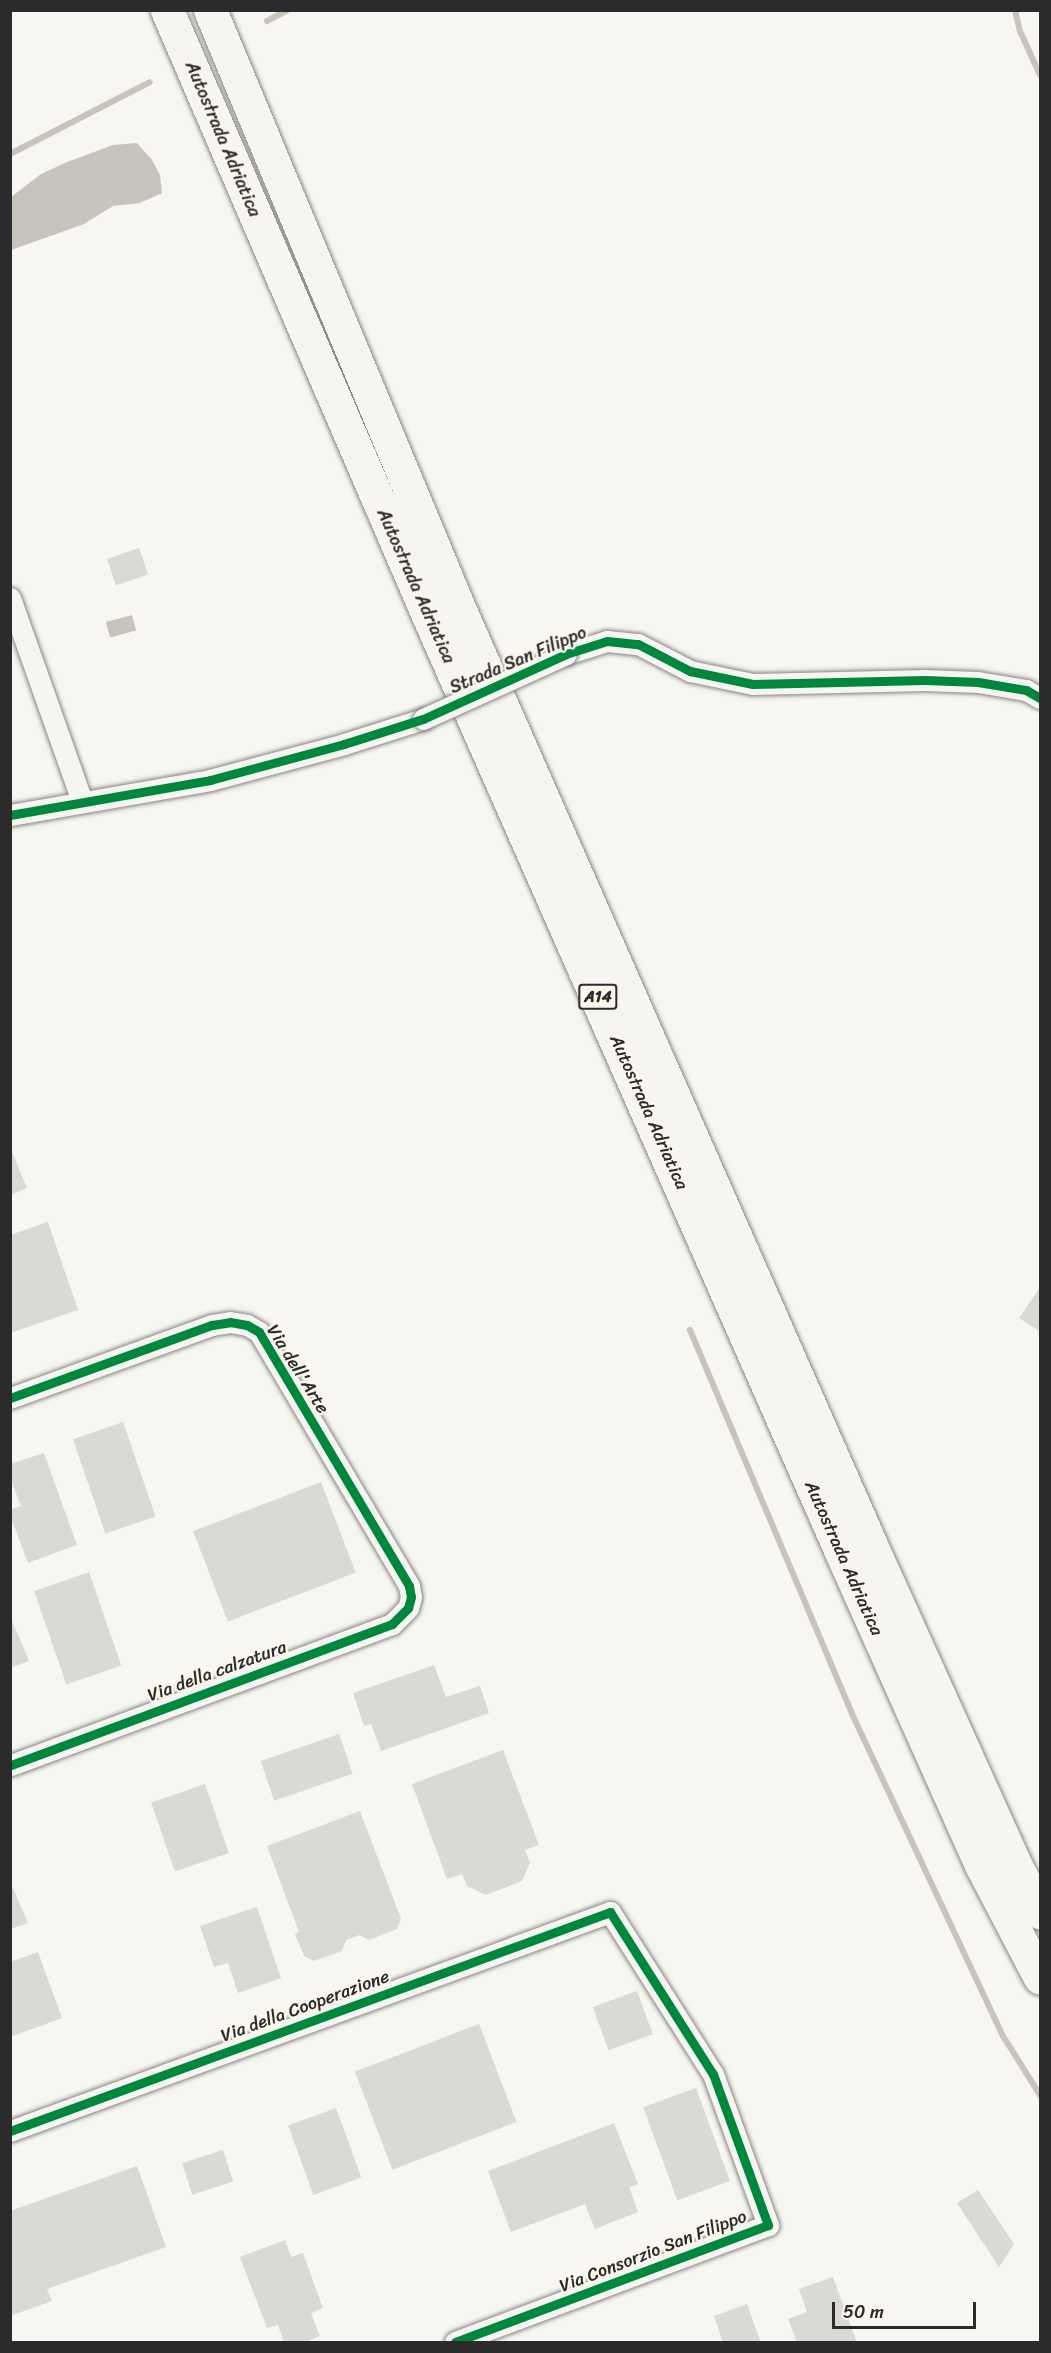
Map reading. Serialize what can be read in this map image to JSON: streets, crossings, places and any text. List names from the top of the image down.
{
  "streets": {
    "highway": ["Autostrada Adriatica", "A14"],
    "street": [
      "Strada San Filippo",
      "Via dell'Arte",
      "Via della calzatura",
      "Via della Cooperazione",
      "Via Consorzio San Filippo"
    ]
  },
  "crossings": [
    ["Via dell'Arte", "Via della calzatura"],
    ["Via della Cooperazione", "Via Consorzio San Filippo"]
  ],
  "scale_bar": "50 m"
}
